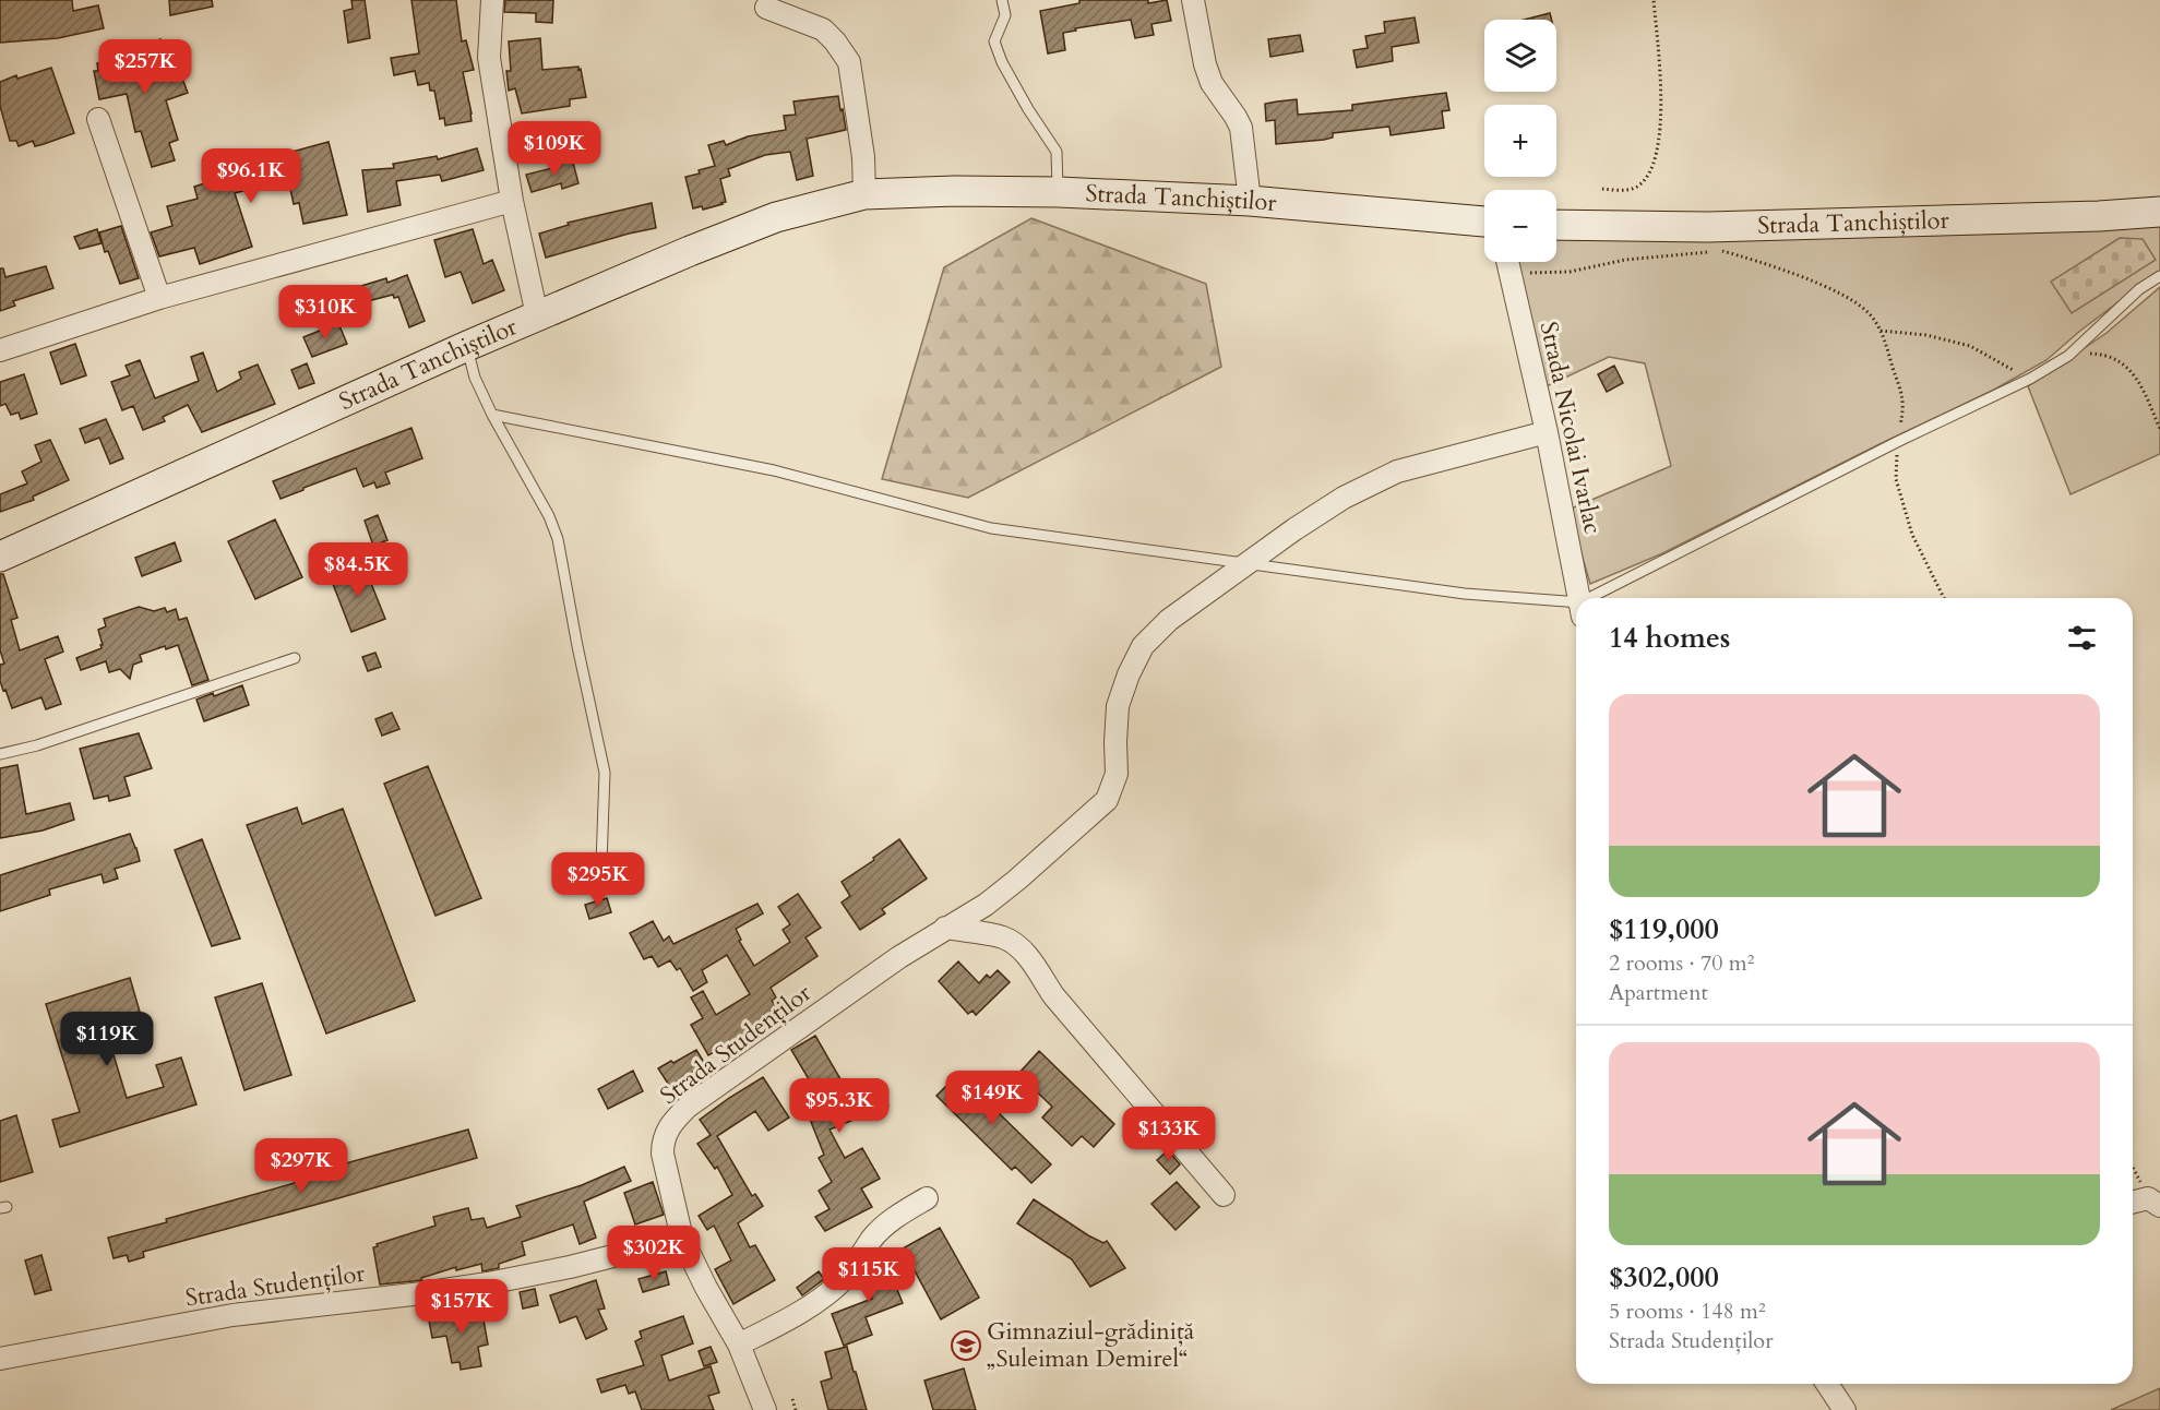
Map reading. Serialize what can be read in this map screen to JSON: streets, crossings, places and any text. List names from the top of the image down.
{
  "streets": {
    "street": ["Strada Tanchiștilor", "Strada Nicolai Ivarlac", "Strada Studenților"]
  },
  "crossings": [
    ["Strada Nicolai Ivarlac", "Strada Studenților"]
  ],
  "places": {
    "school or university": ["Gimnaziul-grădiniţă „Suleiman Demirel“"]
  },
  "page": {
    "map_buttons": ["+", "−"],
    "price": [
      "$257K",
      "$109K",
      "$96.1K",
      "$310K",
      "$84.5K",
      "$295K",
      "$119K",
      "$149K",
      "$95.3K",
      "$133K",
      "$297K",
      "$302K",
      "$115K",
      "$157K"
    ],
    "heading": "14 homes",
    "list": [
      {
        "name": "$119,000",
        "note": "2 rooms · 70 m² · Apartment"
      },
      {
        "name": "$302,000",
        "note": "5 rooms · 148 m² · Strada Studenților"
      }
    ]
  }
}
